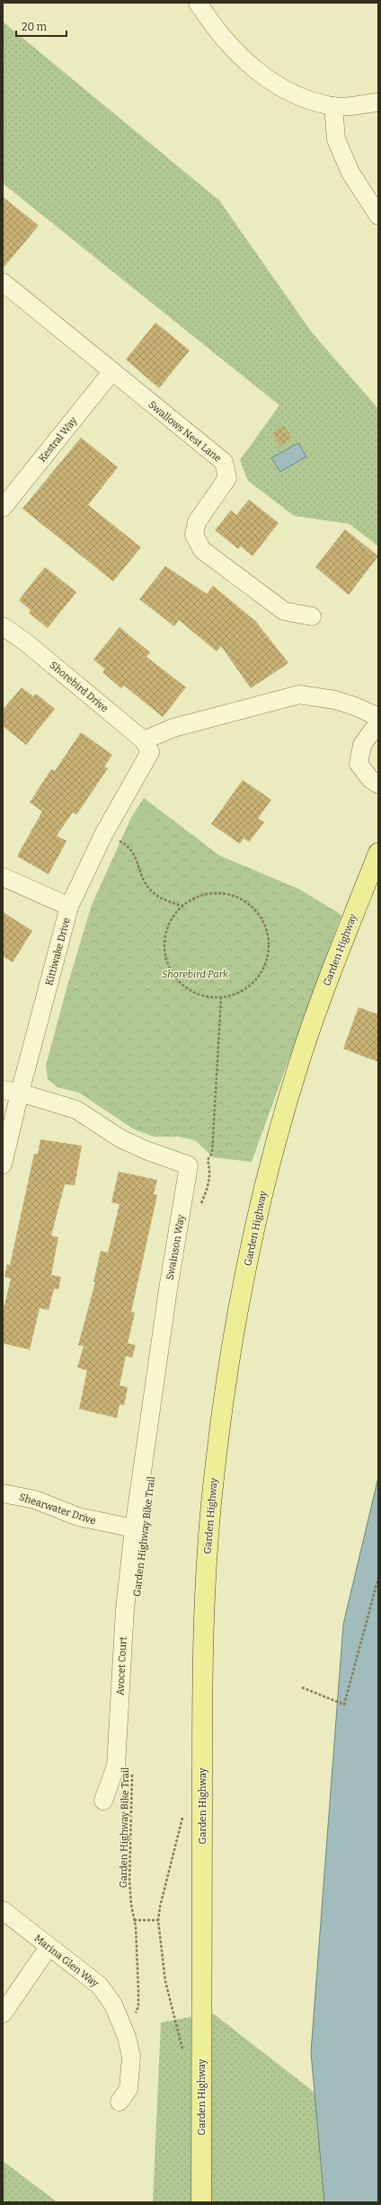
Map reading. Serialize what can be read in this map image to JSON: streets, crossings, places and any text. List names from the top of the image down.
{
  "streets": {
    "main road": ["Garden Highway"],
    "street": [
      "Swallows Nest Lane",
      "Kestral Way",
      "Shorebird Drive",
      "Kittiwake Drive",
      "Swainson Way",
      "Shearwater Drive",
      "Avocet Court",
      "Marina Glen Way"
    ],
    "path": ["Garden Highway Bike Trail"]
  },
  "crossings": [
    ["Swallows Nest Lane", "Kestral Way"],
    ["Shorebird Drive", "Kittiwake Drive"],
    ["Kittiwake Drive", "Swainson Way"],
    ["Swainson Way", "Shearwater Drive"],
    ["Swainson Way", "Avocet Court"],
    ["Shearwater Drive", "Avocet Court"]
  ],
  "parks": ["Shorebird Park"],
  "scale_bar": "20 m"
}
